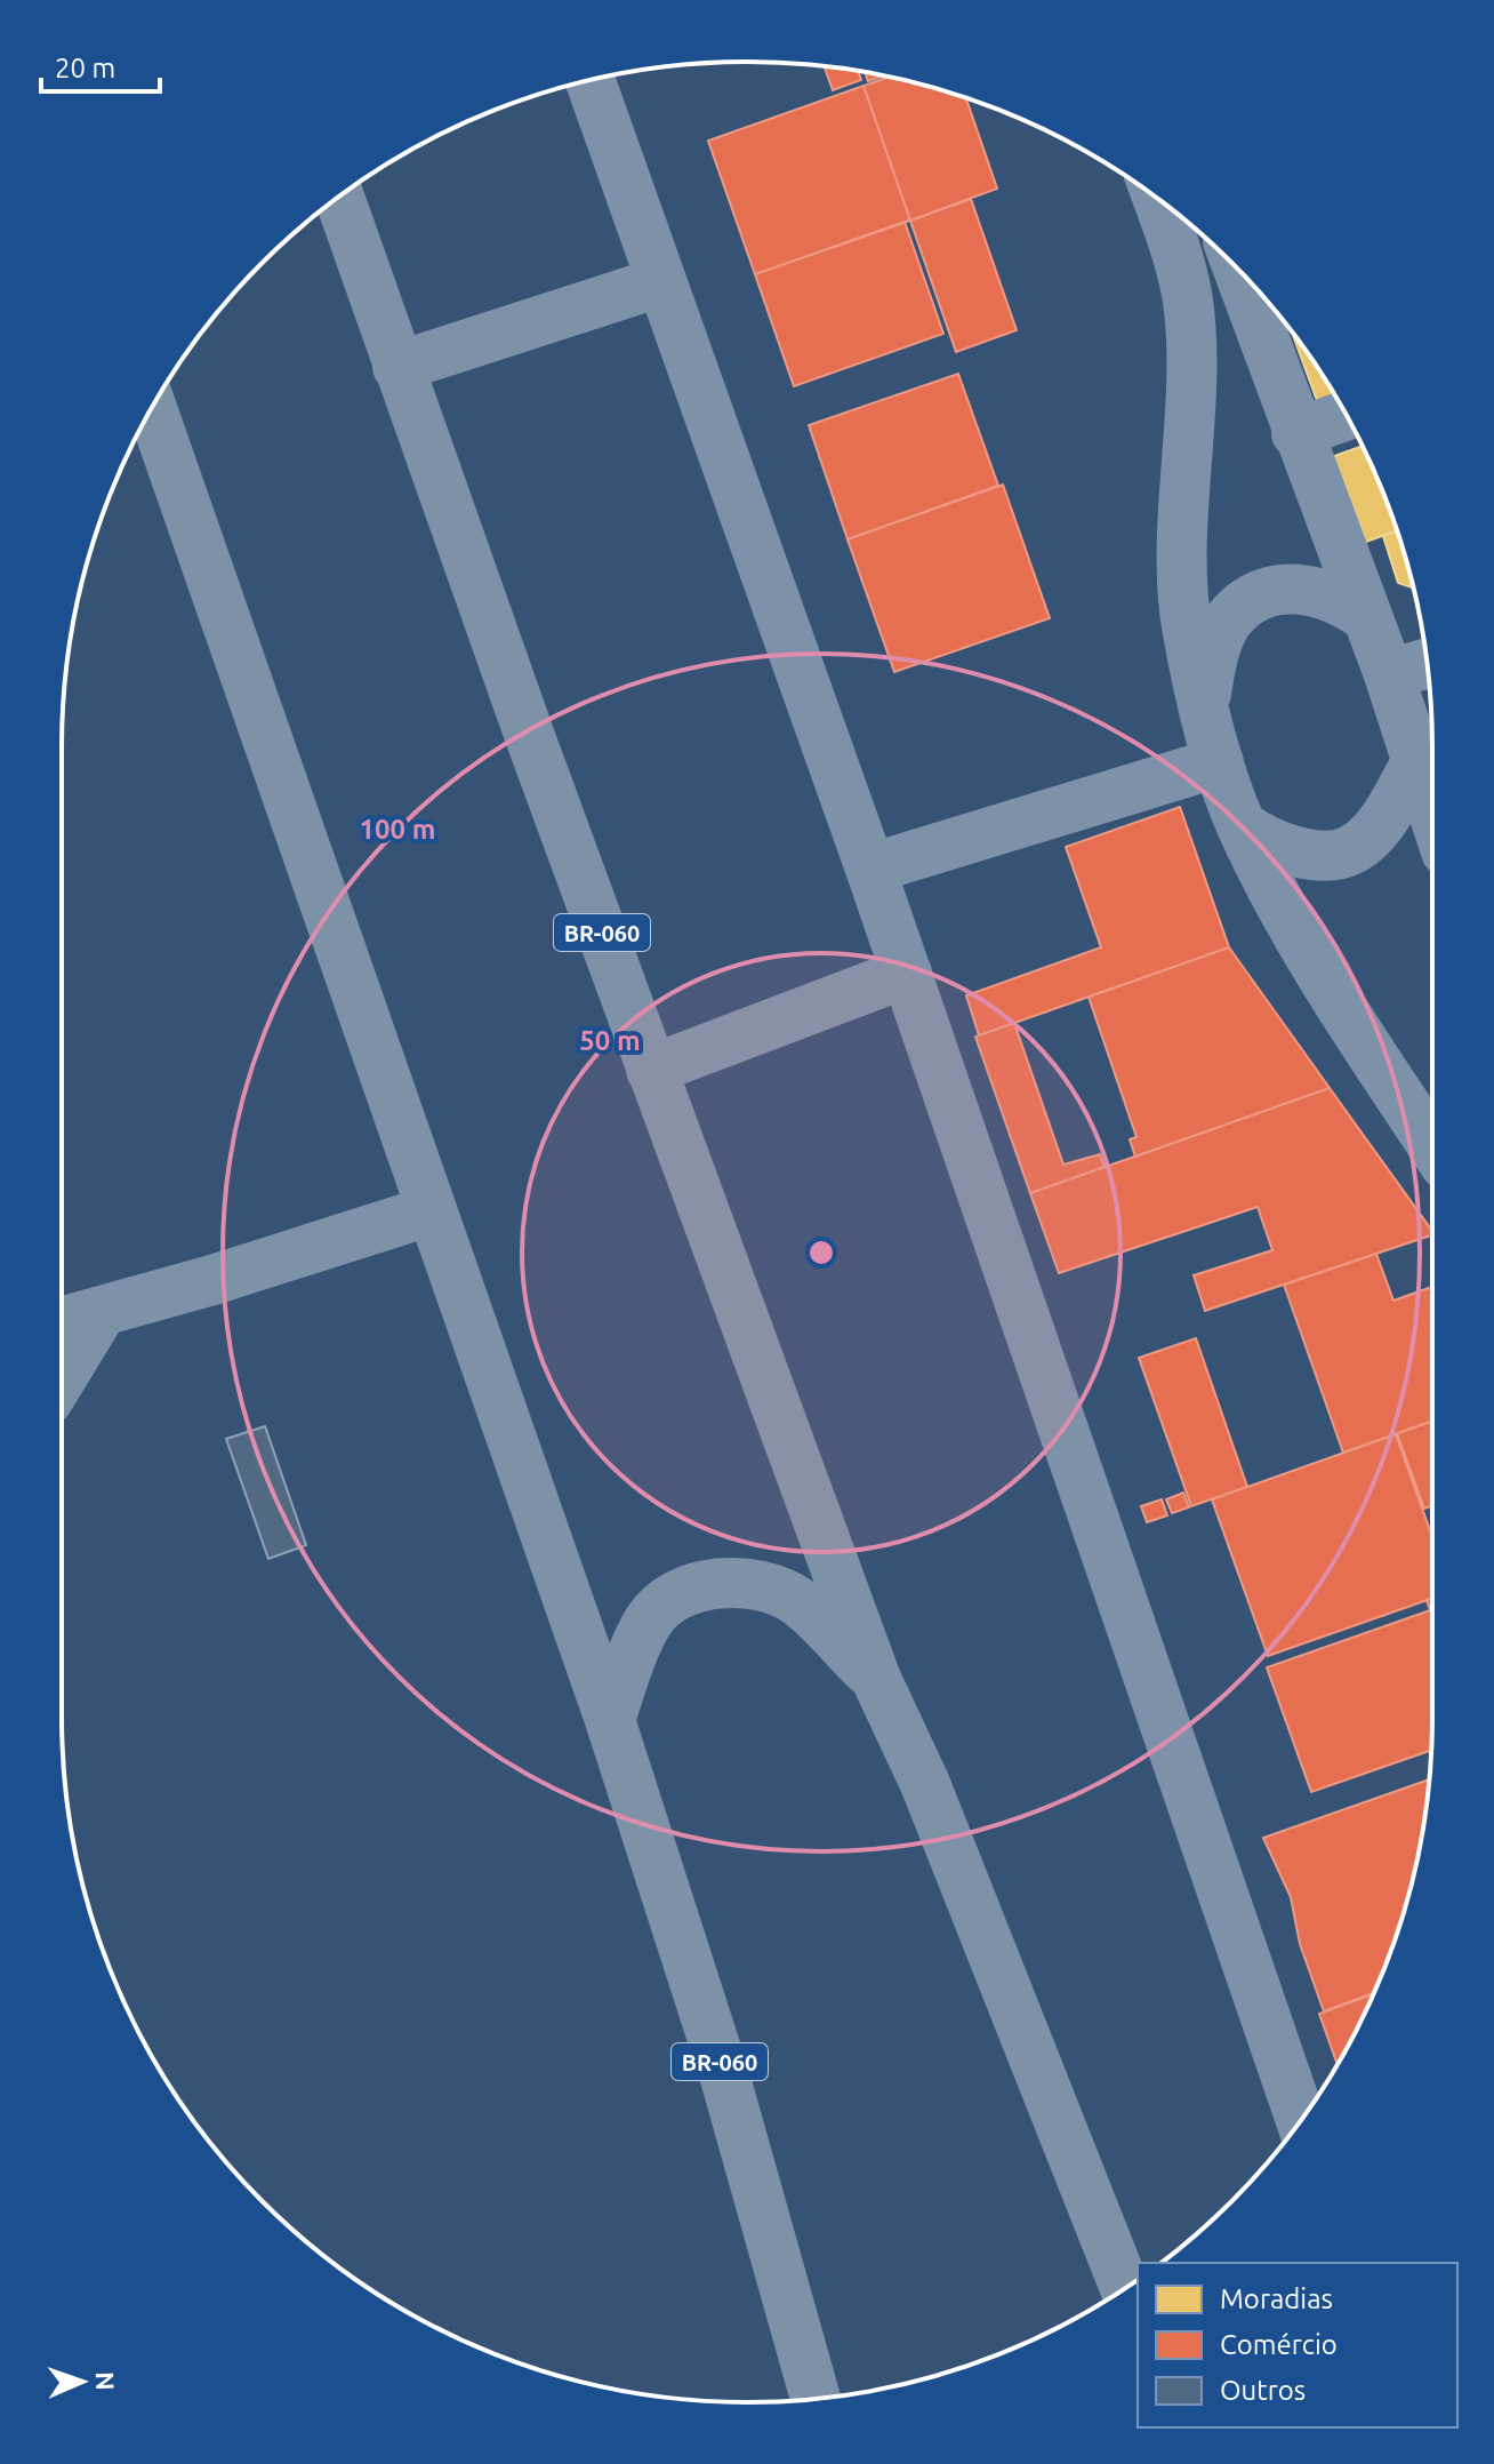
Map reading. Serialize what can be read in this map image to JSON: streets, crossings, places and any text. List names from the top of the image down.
{
  "streets": {
    "highway": ["BR-060"]
  },
  "legend": ["Moradias", "Comércio", "Outros"],
  "scale_bar": "20 m",
  "north": "right",
  "rings": ["100 m", "50 m"]
}
